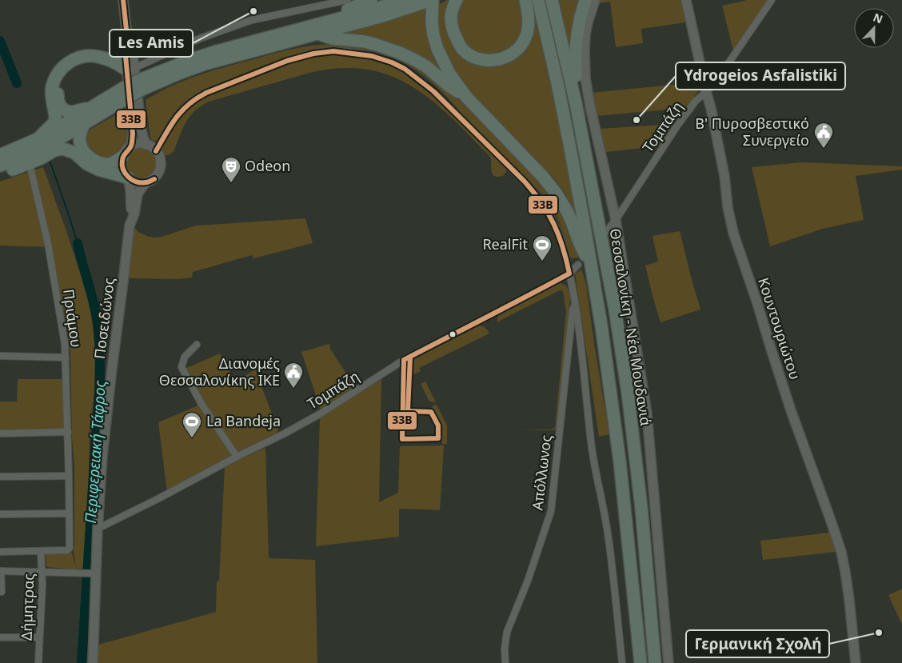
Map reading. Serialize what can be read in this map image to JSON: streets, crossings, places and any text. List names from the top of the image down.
{
  "streets": {
    "highway": ["Θεσσαλονίκη - Νέα Μουδανιά"],
    "street": [
      "Τομπάζη",
      "Πριάμου",
      "Ποσειδώνος",
      "Κουντουριώτου",
      "Απόλλωνος",
      "Δήμητρας"
    ]
  },
  "crossings": [
    ["Τομπάζη", "Ποσειδώνος"],
    ["Τομπάζη", "Κουντουριώτου"],
    ["Πριάμου", "Δήμητρας"]
  ],
  "water": ["Περιφερειακή Τάφρος"],
  "places": {
    "other": ["Les Amis", "Ydrogeios Asfalistiki", "Γερμανική Σχολή"],
    "public building": ["Β' Πυροσβεστικό Συνεργείο", "Διανομές Θεσσαλονίκης ΙΚΕ"],
    "theatre": ["Odeon"],
    "sports": ["RealFit", "La Bandeja"]
  },
  "lines": ["transit line 33Β"],
  "north": "top"
}
